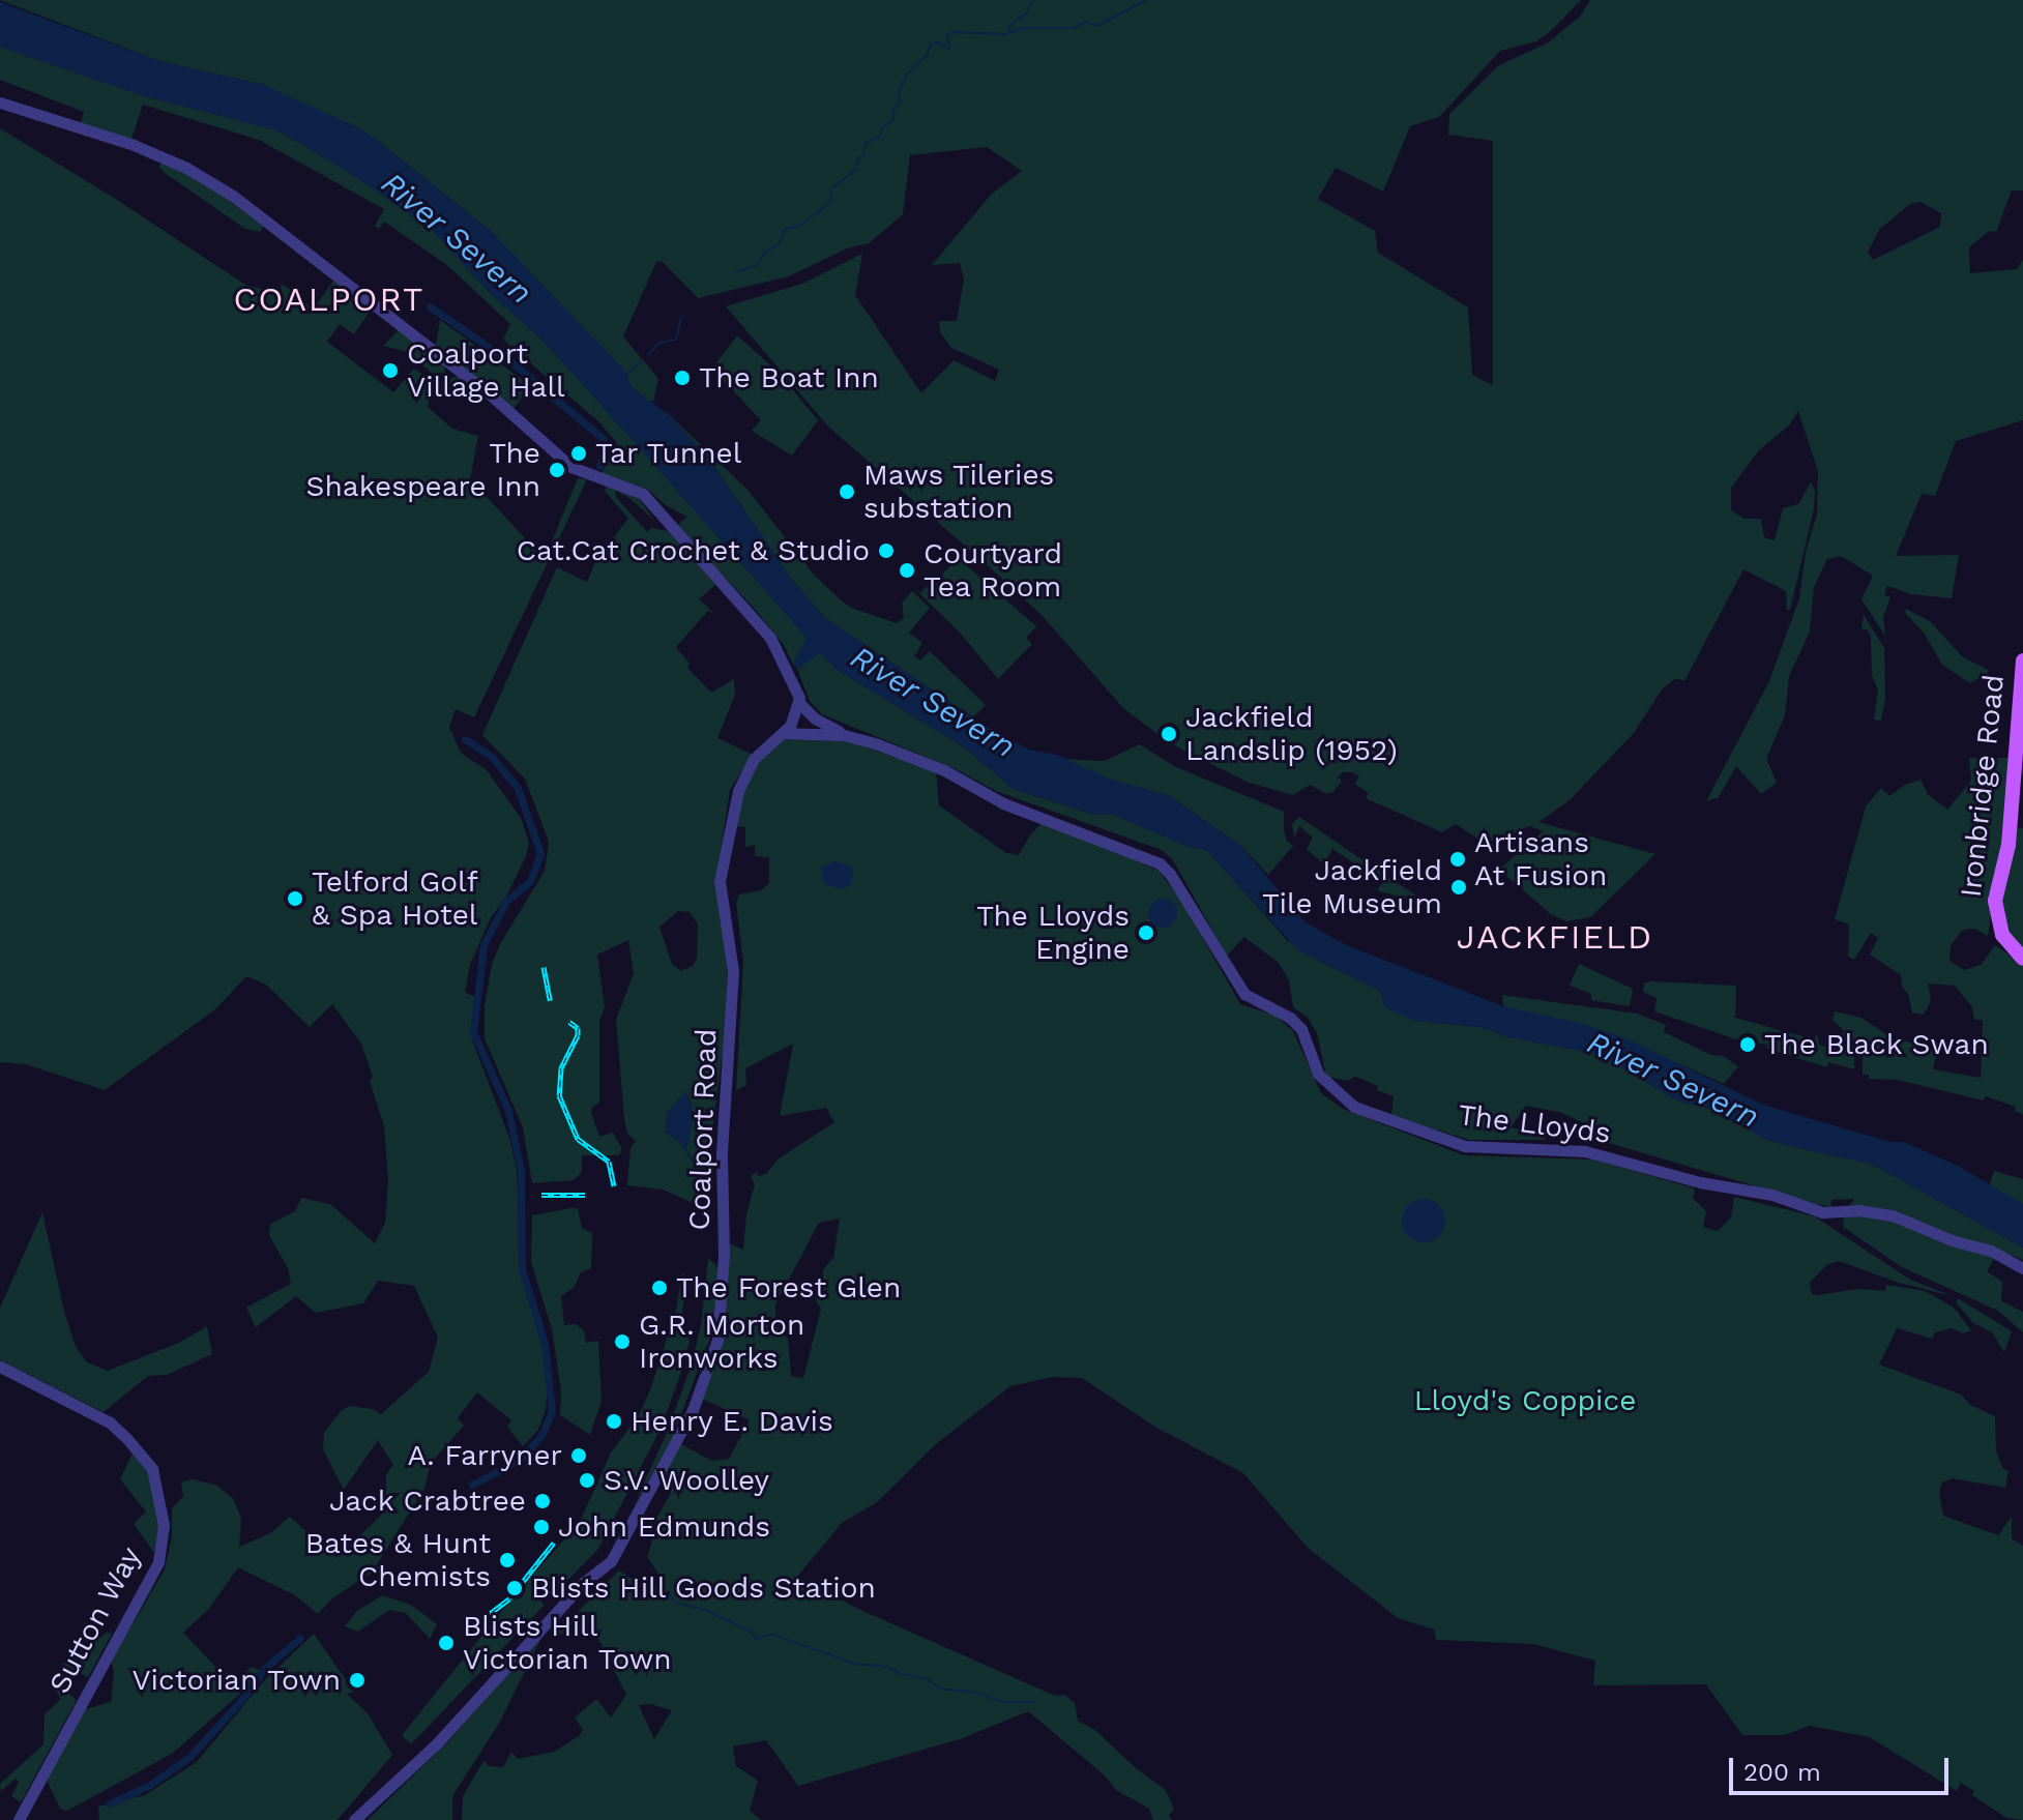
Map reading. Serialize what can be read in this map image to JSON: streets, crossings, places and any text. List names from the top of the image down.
{
  "streets": {
    "main road": ["Ironbridge Road"],
    "street": ["The Lloyds", "Coalport Road", "Sutton Way"]
  },
  "crossings": [
    ["The Lloyds", "Coalport Road"]
  ],
  "districts": ["COALPORT", "JACKFIELD"],
  "water": ["River Severn"],
  "parks": ["Lloyd's Coppice"],
  "places": [
    "Coalport Village Hall",
    "The Boat Inn",
    "Tar Tunnel",
    "The Shakespeare Inn",
    "Maws Tileries substation",
    "Cat.Cat Crochet & Studio",
    "Courtyard Tea Room",
    "Jackfield Landslip (1952)",
    "Artisans At Fusion",
    "Jackfield Tile Museum",
    "Telford Golf & Spa Hotel",
    "The Lloyds Engine",
    "The Black Swan",
    "The Forest Glen",
    "G.R. Morton Ironworks",
    "Henry E. Davis",
    "A. Farryner",
    "S.V. Woolley",
    "Jack Crabtree",
    "John Edmunds",
    "Bates & Hunt Chemists",
    "Blists Hill Goods Station",
    "Blists Hill Victorian Town",
    "Victorian Town"
  ],
  "scale_bar": "200 m"
}
